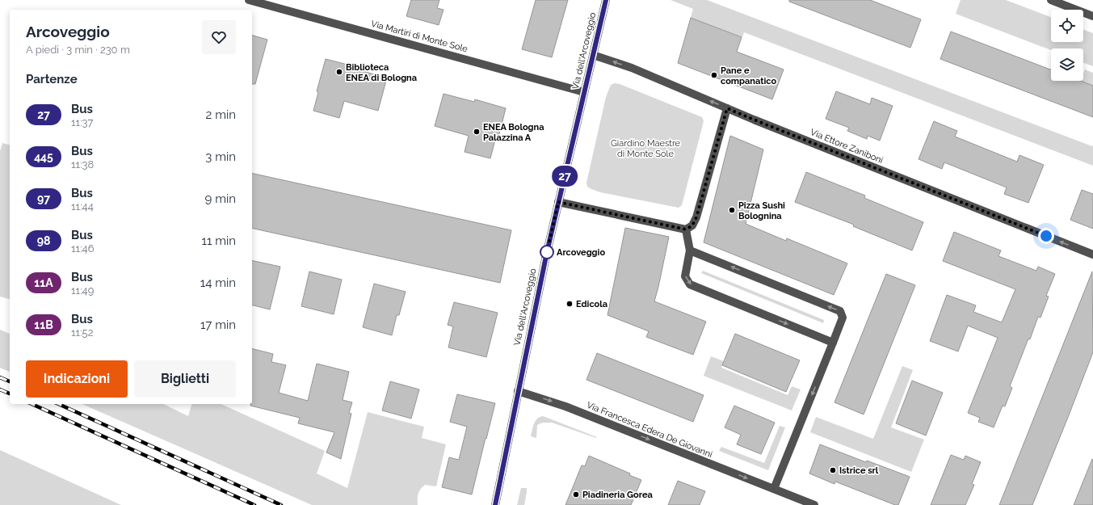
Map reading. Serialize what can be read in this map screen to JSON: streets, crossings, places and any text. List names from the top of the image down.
{
  "streets": {
    "street": [
      "Via Martiri di Monte Sole",
      "Via dell'Arcoveggio",
      "Via Ettore Zaniboni",
      "Via Francesca Edera De Giovanni"
    ]
  },
  "crossings": [
    ["Via Martiri di Monte Sole", "Via dell'Arcoveggio"],
    ["Via dell'Arcoveggio", "Via Ettore Zaniboni"],
    ["Via dell'Arcoveggio", "Via Francesca Edera De Giovanni"]
  ],
  "one_way": ["Via Ettore Zaniboni", "Via Francesca Edera De Giovanni"],
  "parks": ["Giardino Maestre di Monte Sole"],
  "places": [
    "Biblioteca ENEA di Bologna",
    "Pane e companatico",
    "ENEA Bologna Palazzina A",
    "Pizza Sushi Bolognina",
    "Arcoveggio",
    "Edicola",
    "Istrice srl",
    "Piadineria Gorea"
  ],
  "lines": ["bus line 27"],
  "page": {
    "on_map": "27",
    "heading": [
      ["Arcoveggio", "A piedi · 3 min · 230 m"],
      "Partenze"
    ],
    "list": [
      {
        "mark": "27",
        "name": "Bus",
        "note": "11:37",
        "value": "2 min"
      },
      {
        "mark": "445",
        "name": "Bus",
        "note": "11:38",
        "value": "3 min"
      },
      {
        "mark": "97",
        "name": "Bus",
        "note": "11:44",
        "value": "9 min"
      },
      {
        "mark": "98",
        "name": "Bus",
        "note": "11:46",
        "value": "11 min"
      },
      {
        "mark": "11A",
        "name": "Bus",
        "note": "11:49",
        "value": "14 min"
      },
      {
        "mark": "11B",
        "name": "Bus",
        "note": "11:52",
        "value": "17 min"
      }
    ],
    "buttons": ["Indicazioni", "Biglietti"]
  }
}
